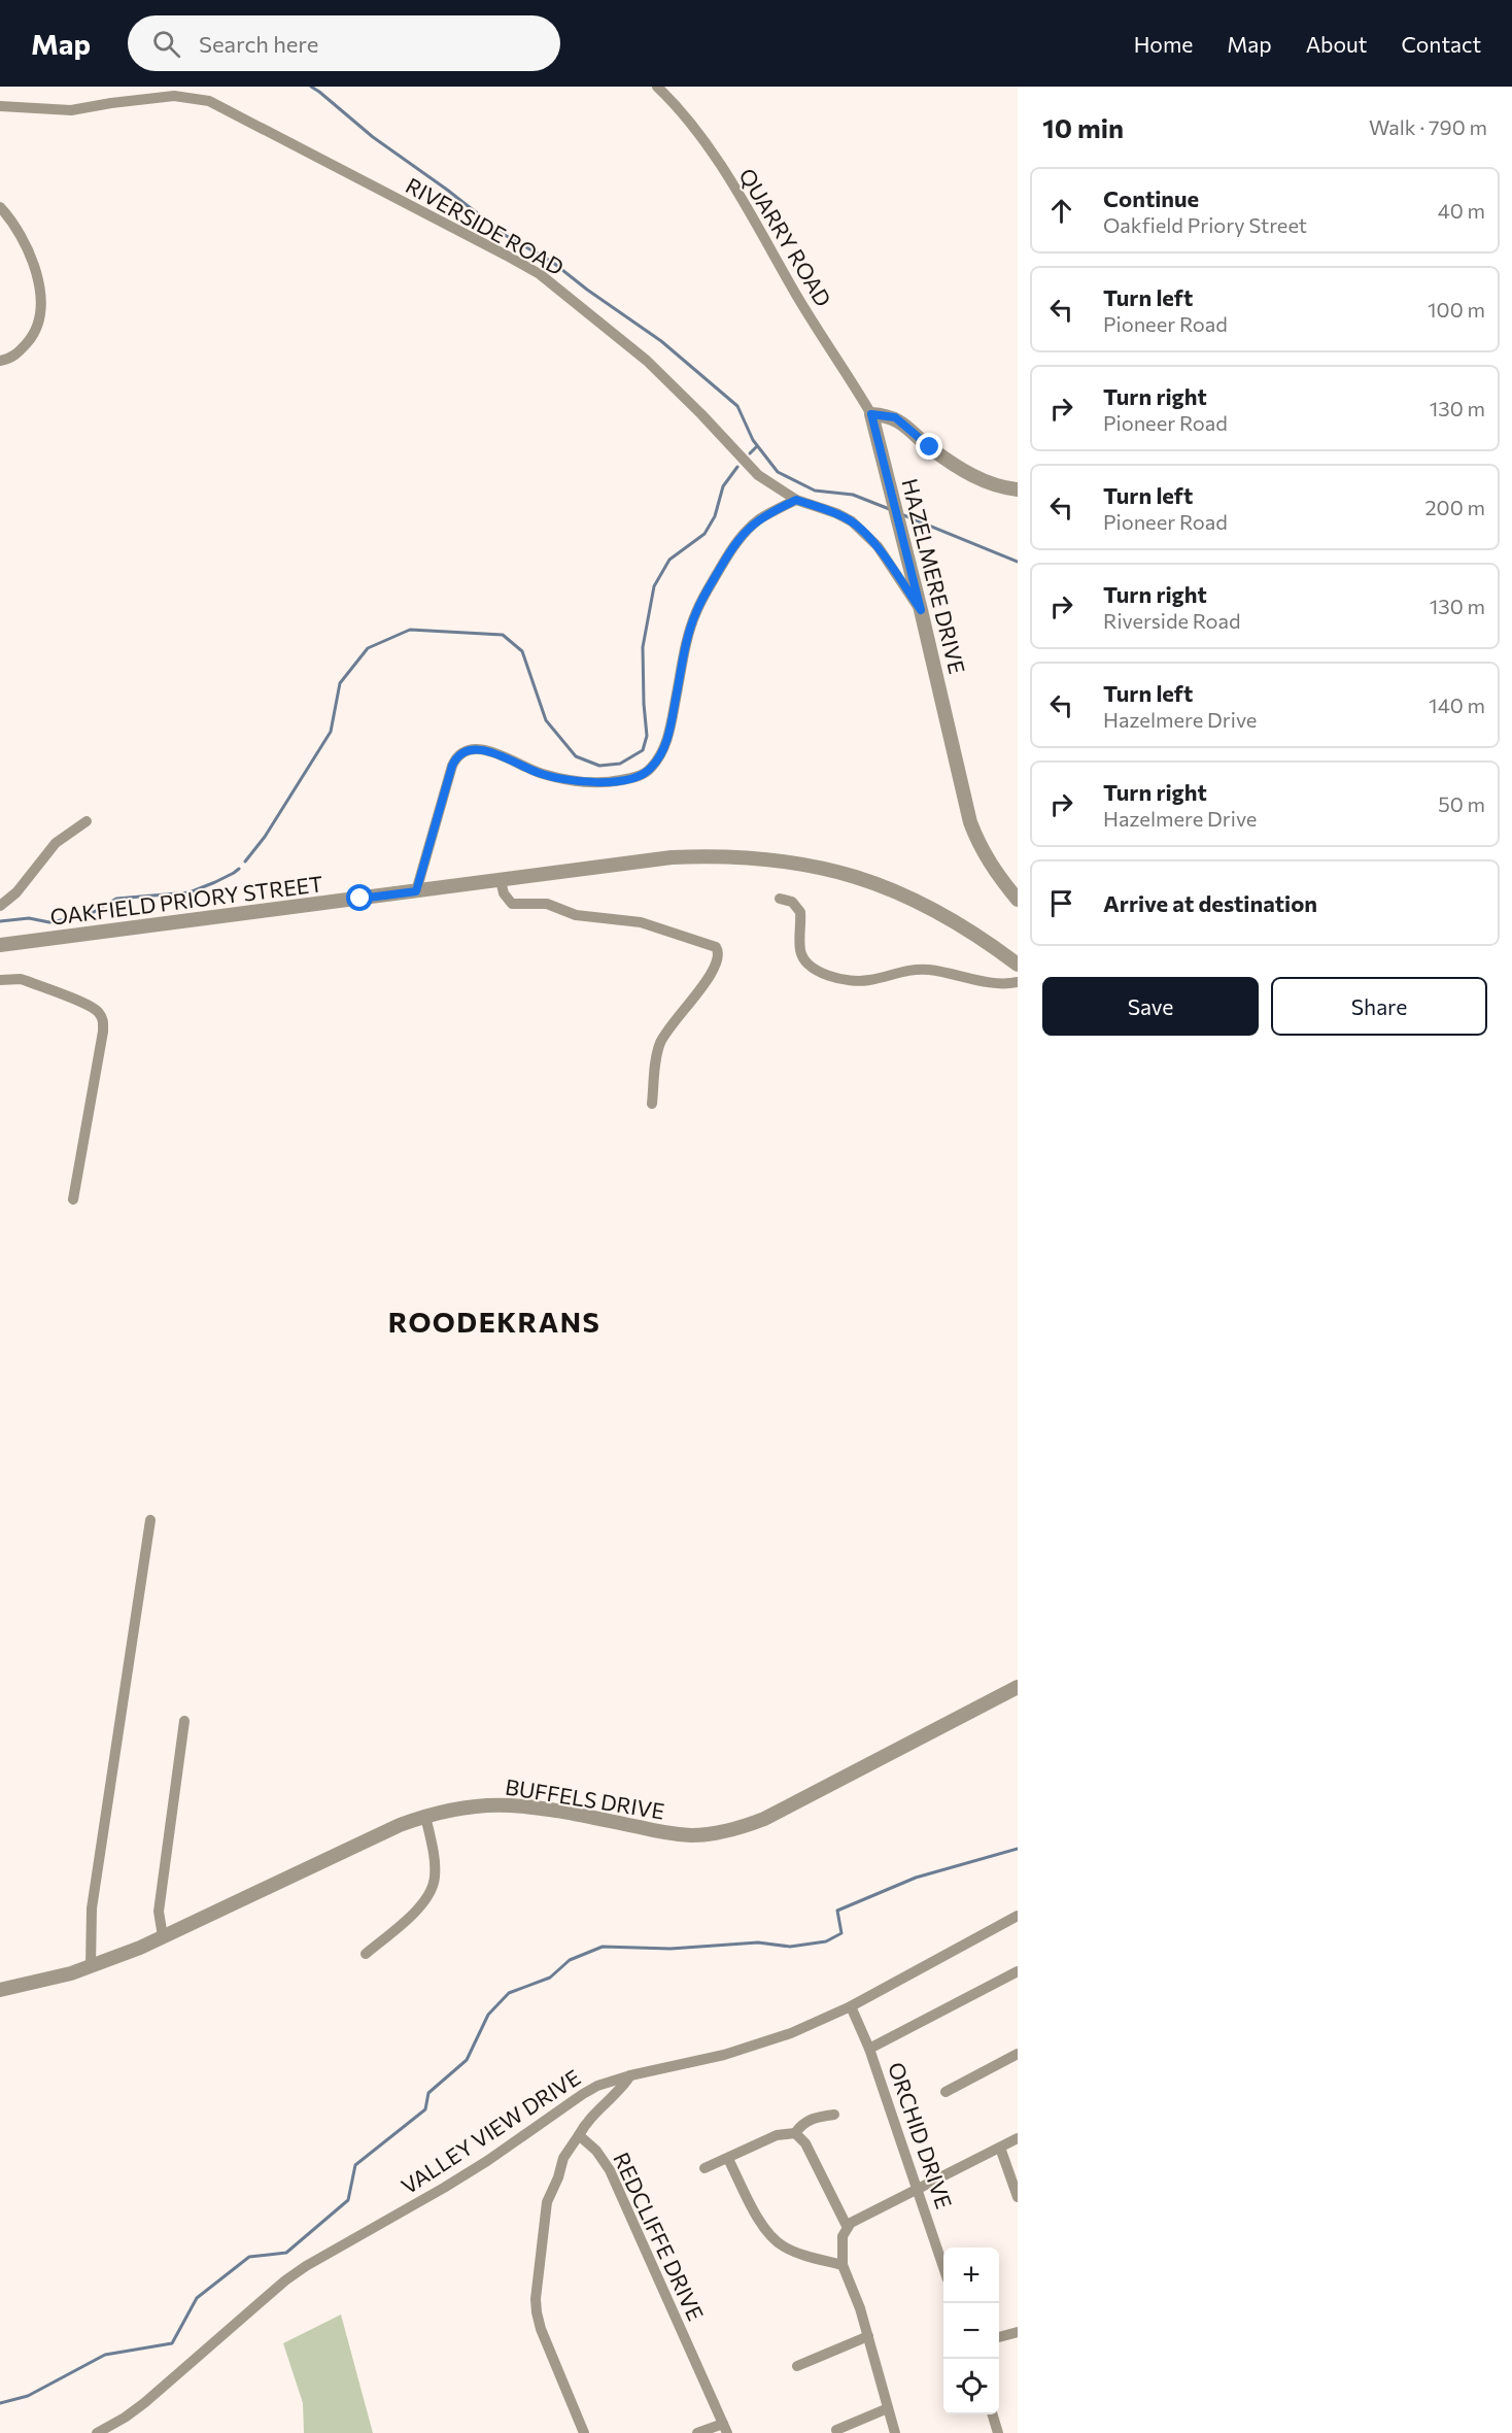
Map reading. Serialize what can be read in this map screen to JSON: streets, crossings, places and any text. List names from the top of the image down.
{
  "streets": {
    "street": [
      "RIVERSIDE ROAD",
      "QUARRY ROAD",
      "HAZELMERE DRIVE",
      "OAKFIELD PRIORY STREET",
      "BUFFELS DRIVE",
      "VALLEY VIEW DRIVE",
      "ORCHID DRIVE",
      "REDCLIFFE DRIVE"
    ]
  },
  "crossings": [
    ["RIVERSIDE ROAD", "HAZELMERE DRIVE"],
    ["QUARRY ROAD", "HAZELMERE DRIVE"],
    ["VALLEY VIEW DRIVE", "ORCHID DRIVE"]
  ],
  "districts": ["ROODEKRANS"],
  "page": {
    "header": "Map",
    "search": "Search here",
    "nav": [
      "Home",
      "Map",
      "About",
      "Contact"
    ],
    "heading": ["10 min", "Walk · 790 m"],
    "list": [
      ["Continue", "Oakfield Priory Street", "40 m"],
      ["Turn left", "Pioneer Road", "100 m"],
      ["Turn right", "Pioneer Road", "130 m"],
      ["Turn left", "Pioneer Road", "200 m"],
      ["Turn right", "Riverside Road", "130 m"],
      ["Turn left", "Hazelmere Drive", "140 m"],
      ["Turn right", "Hazelmere Drive", "50 m"],
      "Arrive at destination"
    ],
    "buttons": ["Save", "Share"],
    "map_buttons": ["+", "−"]
  }
}
